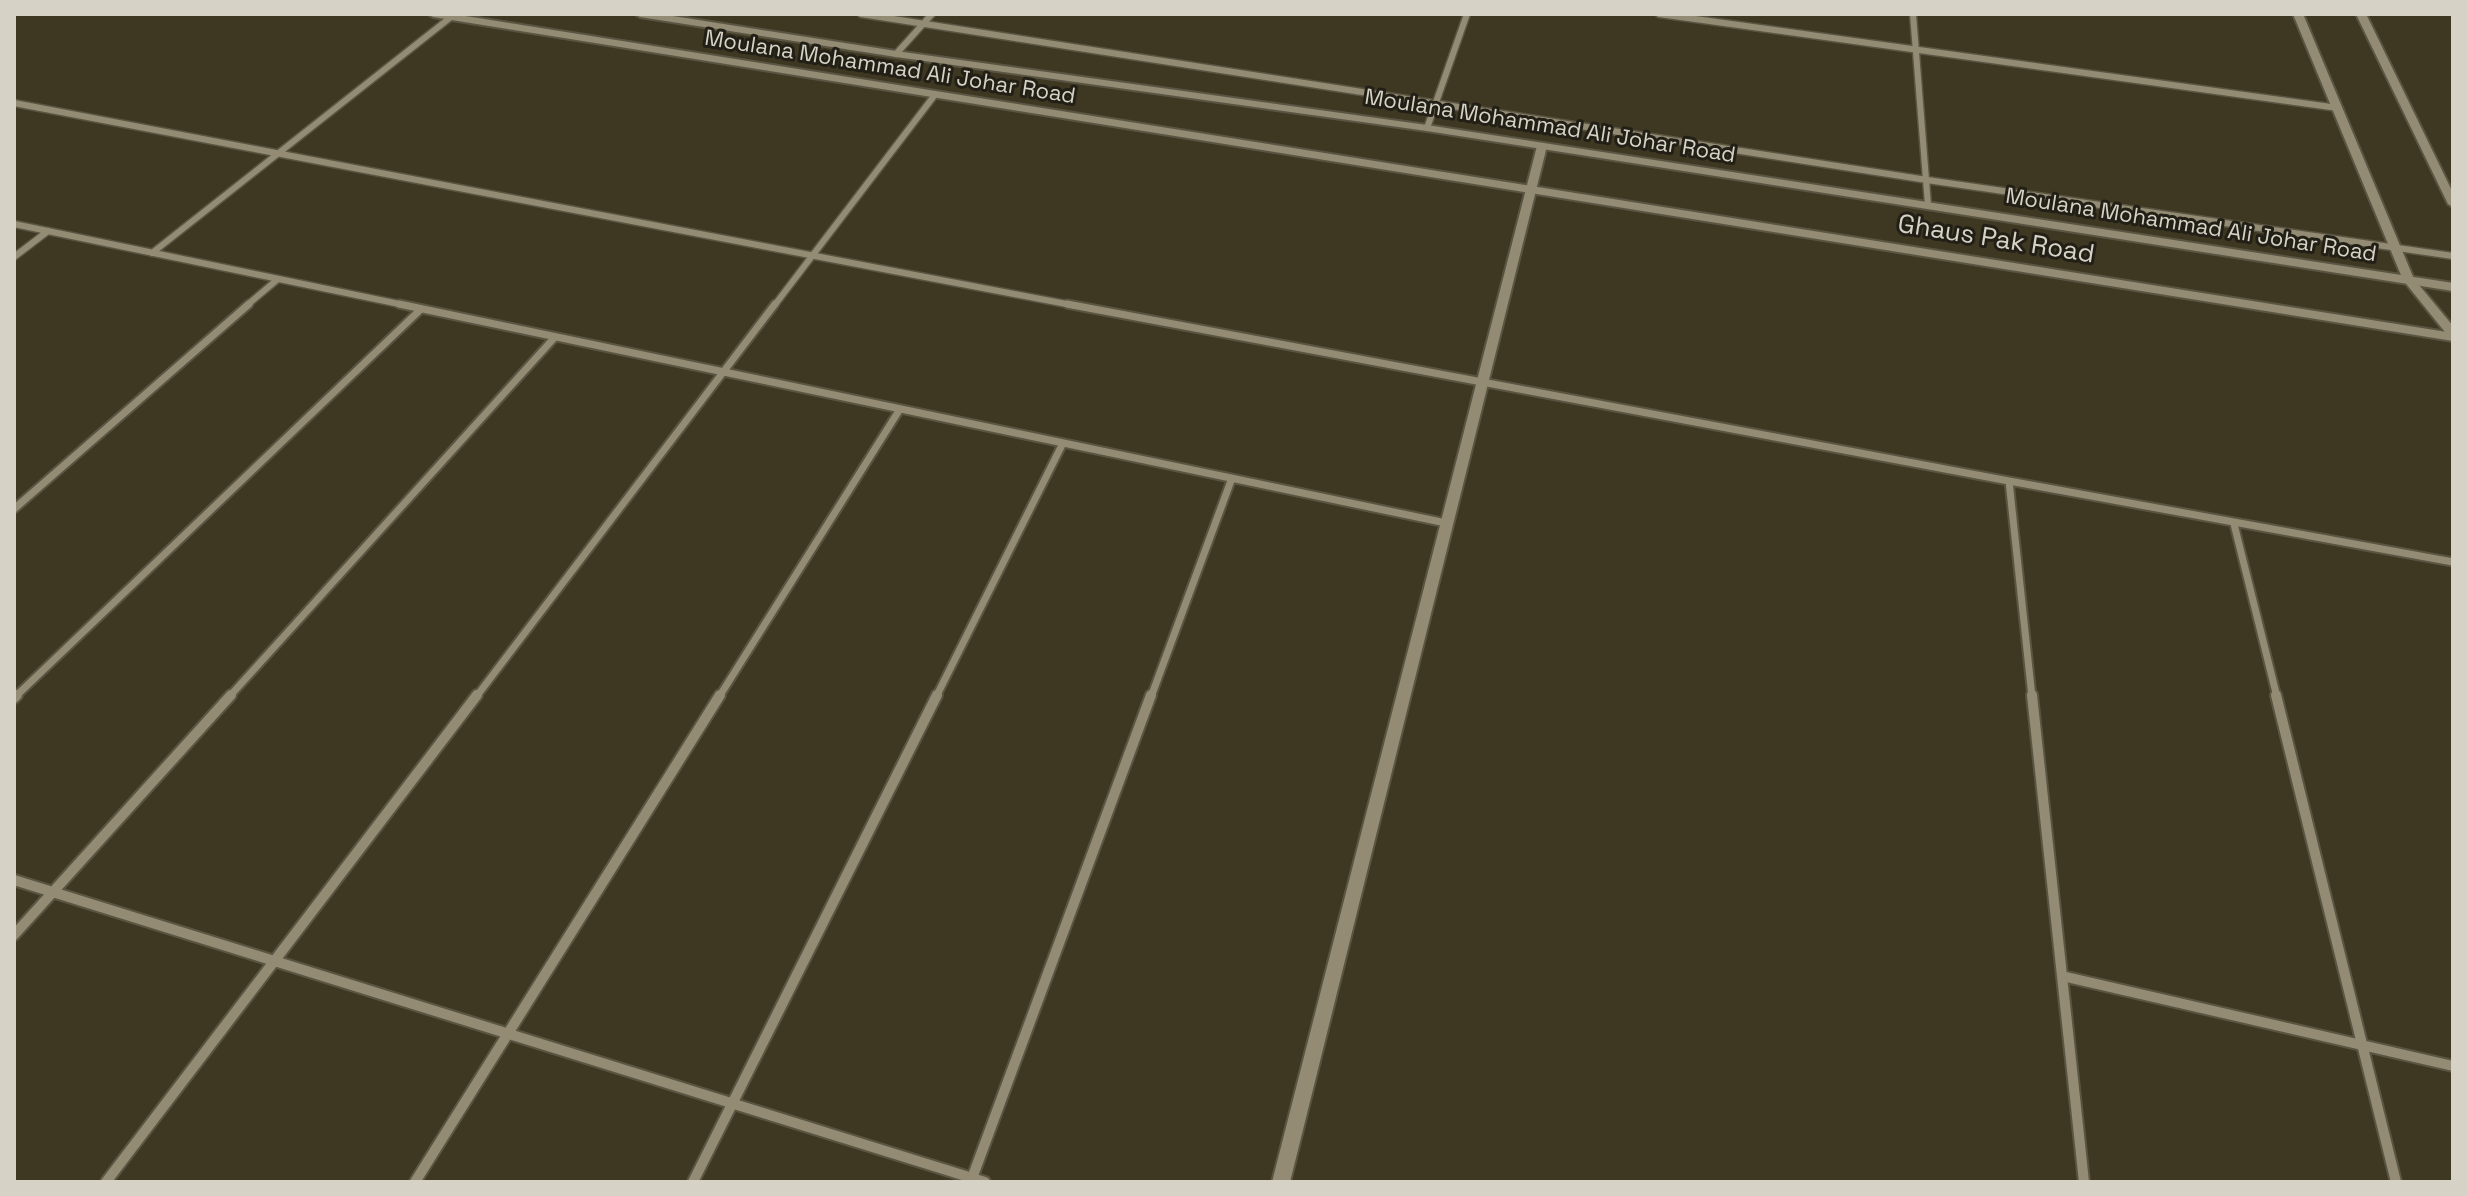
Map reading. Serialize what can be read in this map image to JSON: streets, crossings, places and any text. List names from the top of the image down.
{
  "streets": {
    "main road": ["Moulana Mohammad Ali Johar Road", "Ghaus Pak Road"]
  },
  "crossings": [
    ["Moulana Mohammad Ali Johar Road", "Ghaus Pak Road"]
  ]
}
